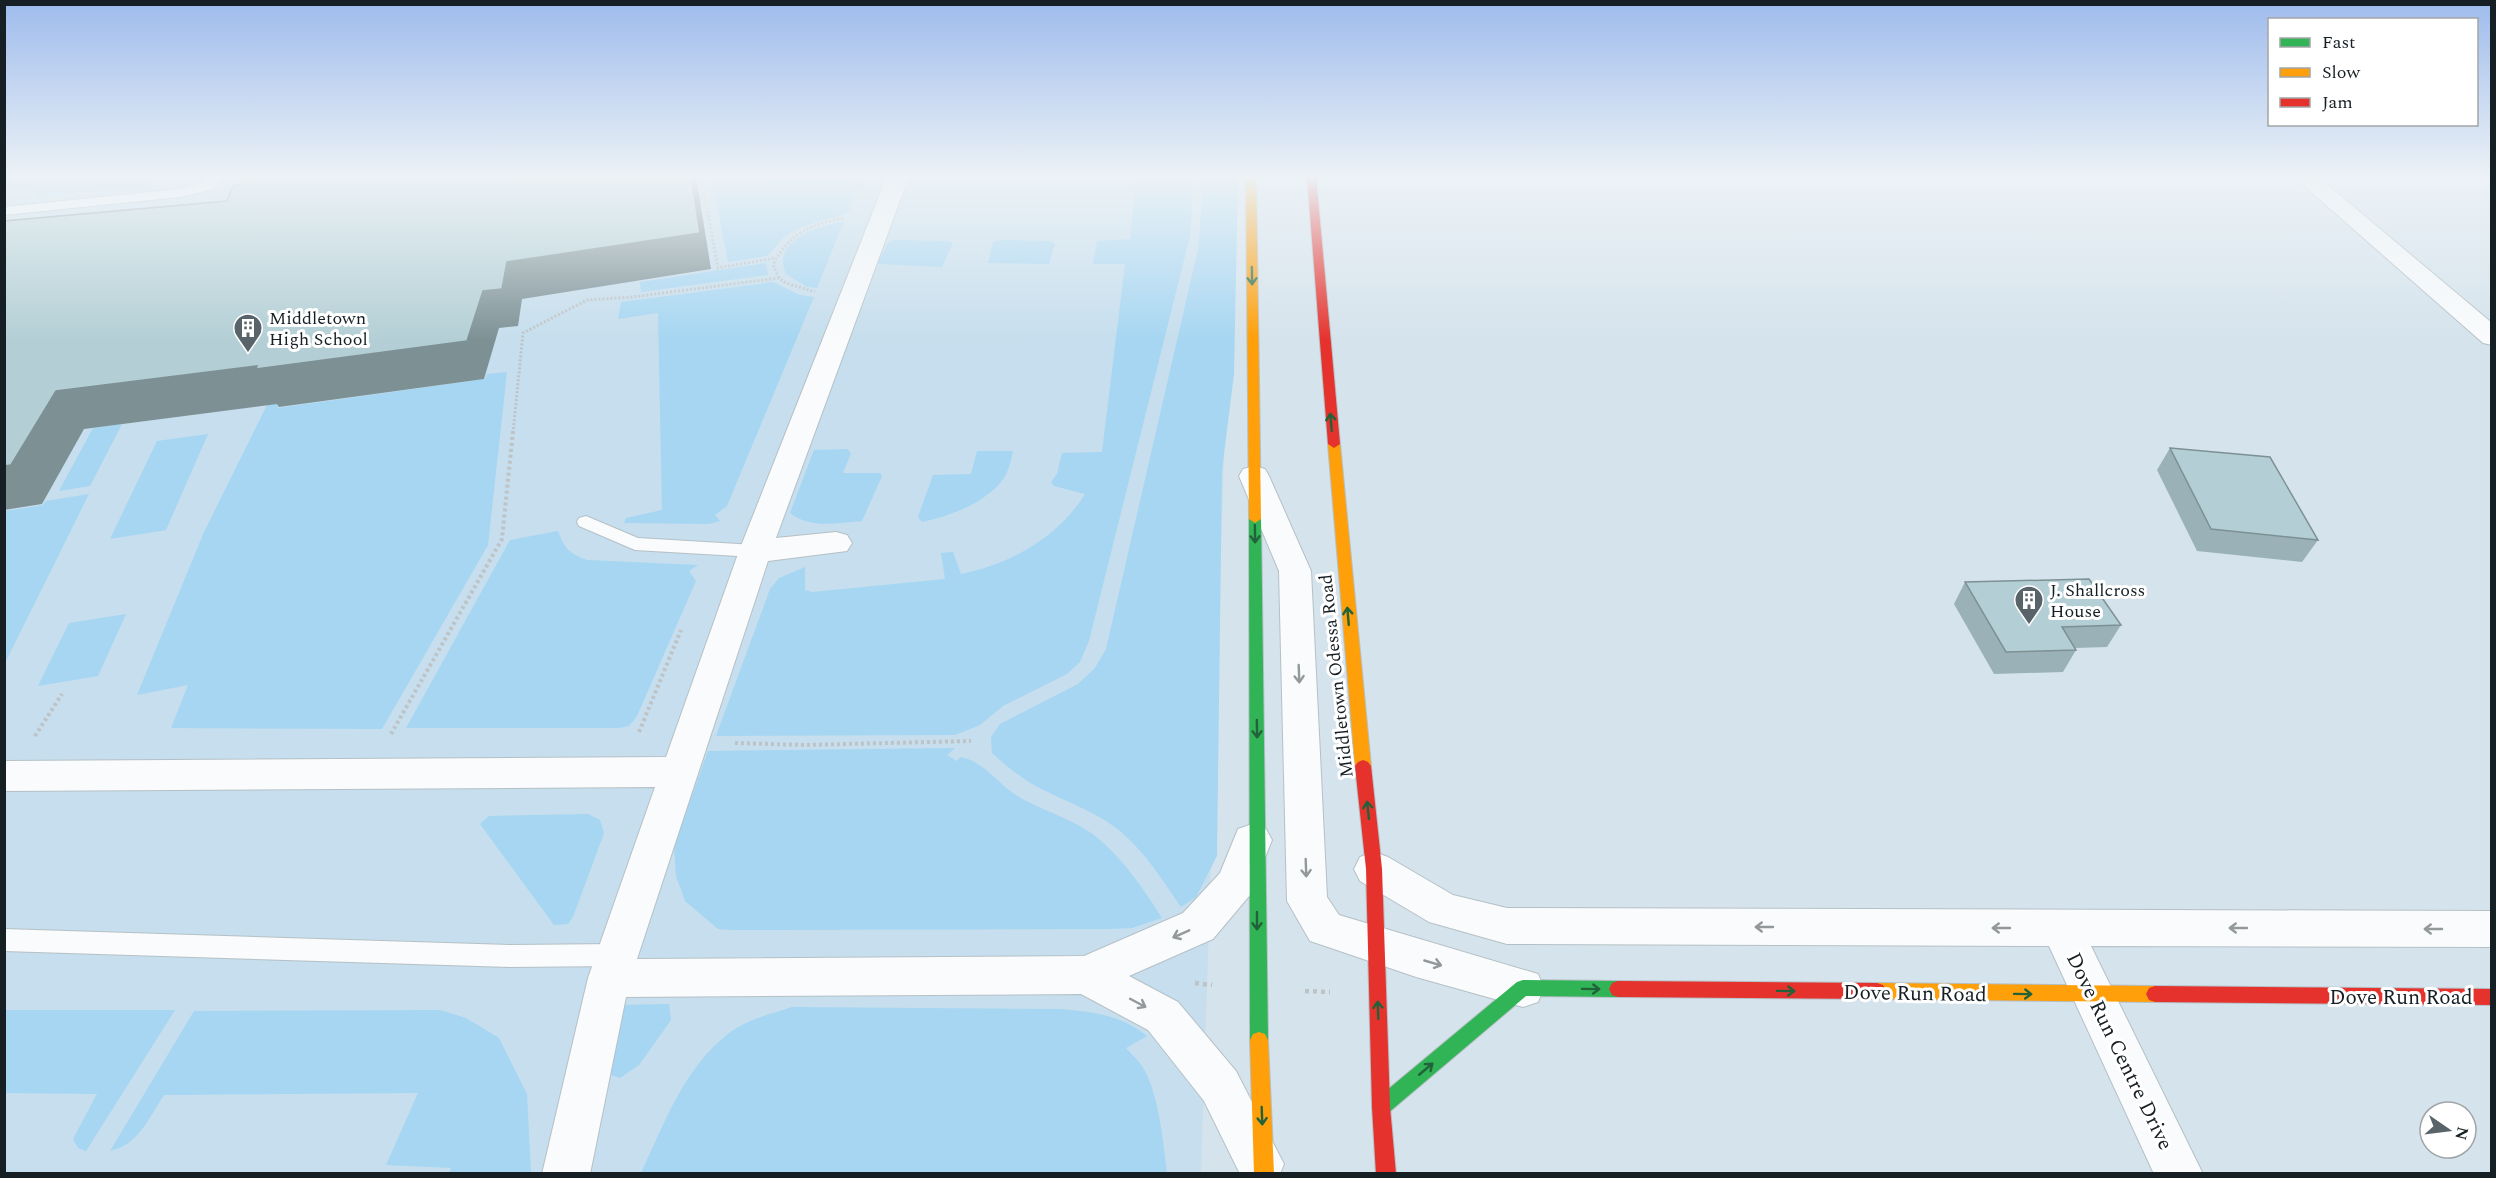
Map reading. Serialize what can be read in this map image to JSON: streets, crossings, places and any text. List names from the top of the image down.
{
  "streets": {
    "main road": ["Middletown Odessa Road", "Dove Run Road"],
    "street": ["Dove Run Centre Drive"]
  },
  "crossings": [
    ["Dove Run Road", "Dove Run Centre Drive"]
  ],
  "one_way": ["Dove Run Road"],
  "places": {
    "building": ["Middletown High School", "J. Shallcross House"]
  },
  "legend": ["Fast", "Slow", "Jam"],
  "north": "right"
}
